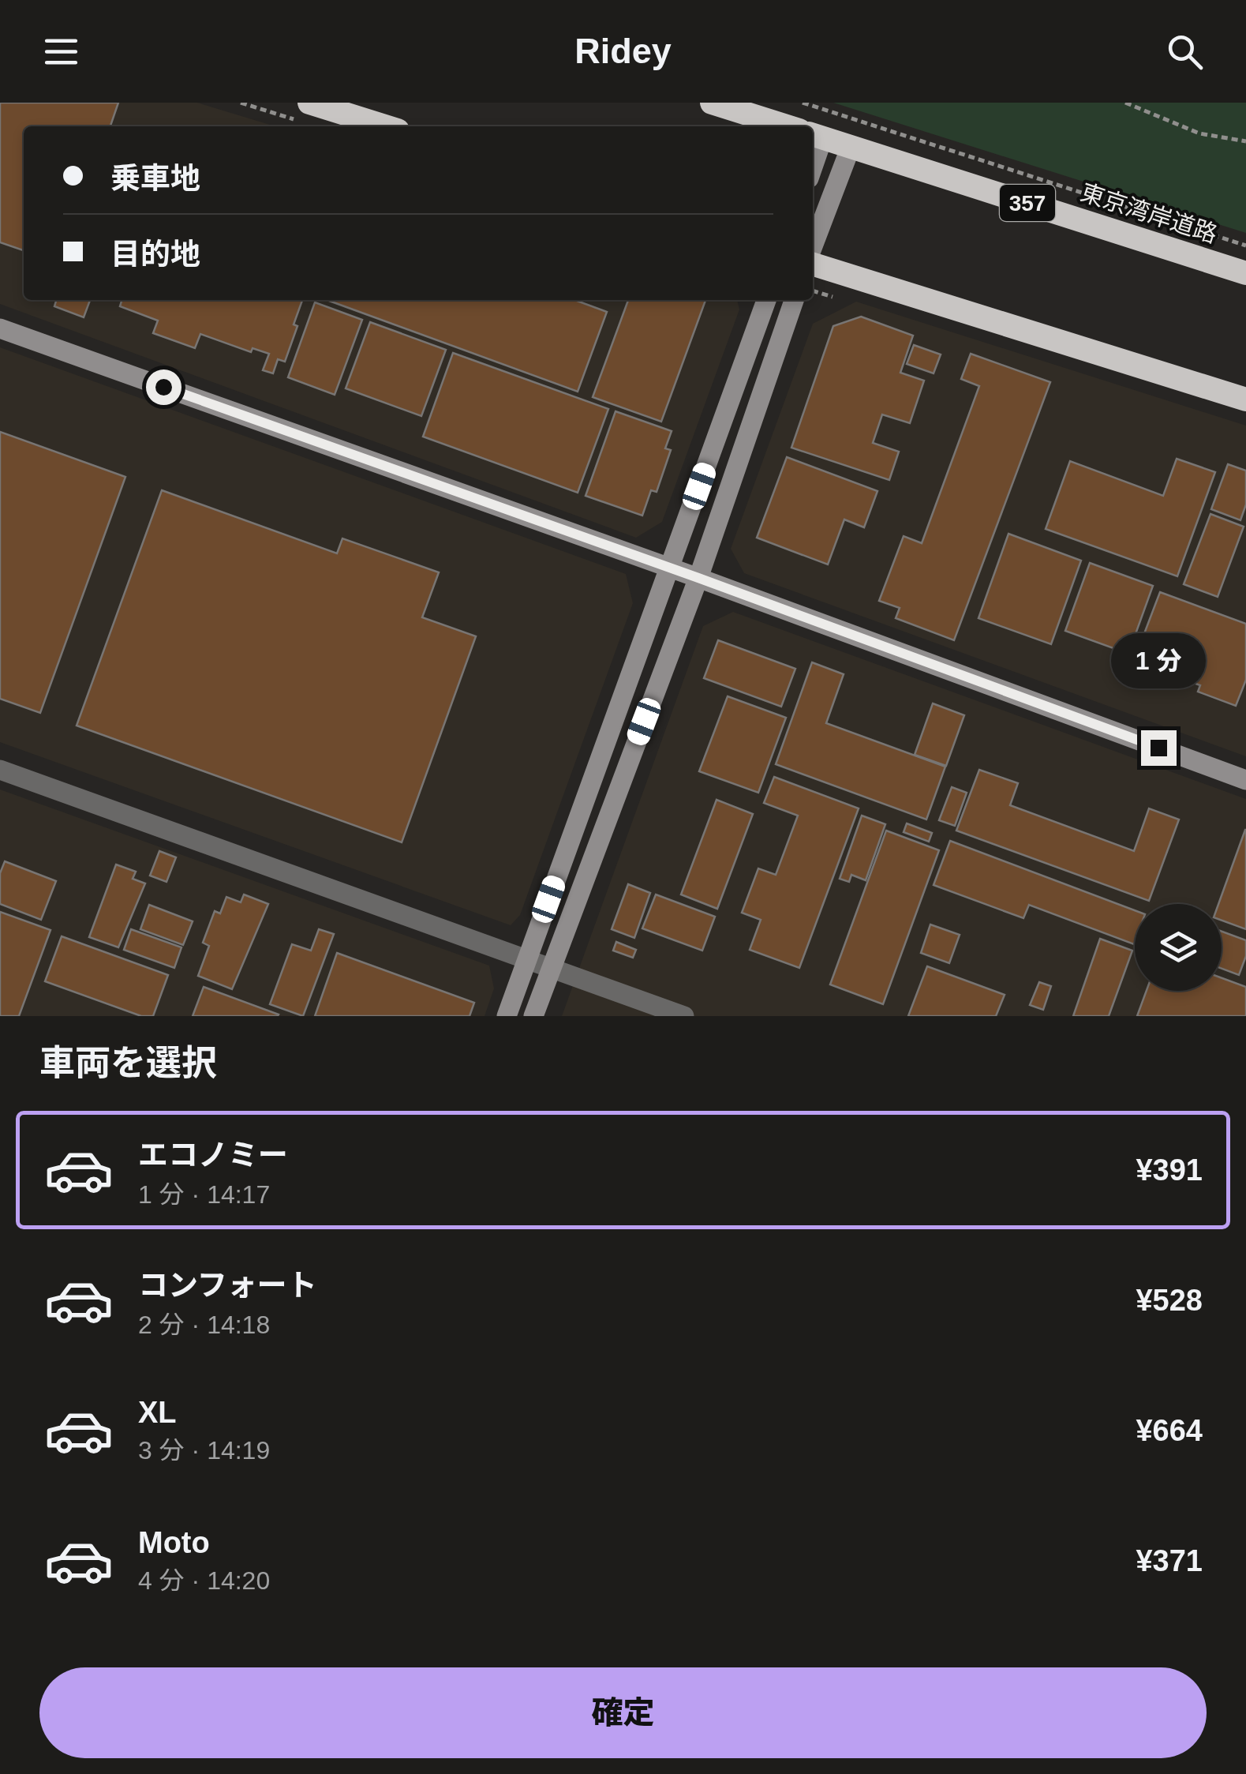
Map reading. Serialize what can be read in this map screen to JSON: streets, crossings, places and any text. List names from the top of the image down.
{
  "streets": {
    "highway": ["357", "東京湾岸道路"]
  },
  "page": {
    "header": "Ridey",
    "banner": ["乗車地", "目的地"],
    "bubble": "1 分",
    "heading": "車両を選択",
    "list": [
      {
        "name": "エコノミー",
        "note": "1 分 · 14:17",
        "value": "¥391"
      },
      {
        "name": "コンフォート",
        "note": "2 分 · 14:18",
        "value": "¥528"
      },
      {
        "name": "XL",
        "note": "3 分 · 14:19",
        "value": "¥664"
      },
      {
        "name": "Moto",
        "note": "4 分 · 14:20",
        "value": "¥371"
      }
    ],
    "buttons": "確定"
  }
}
